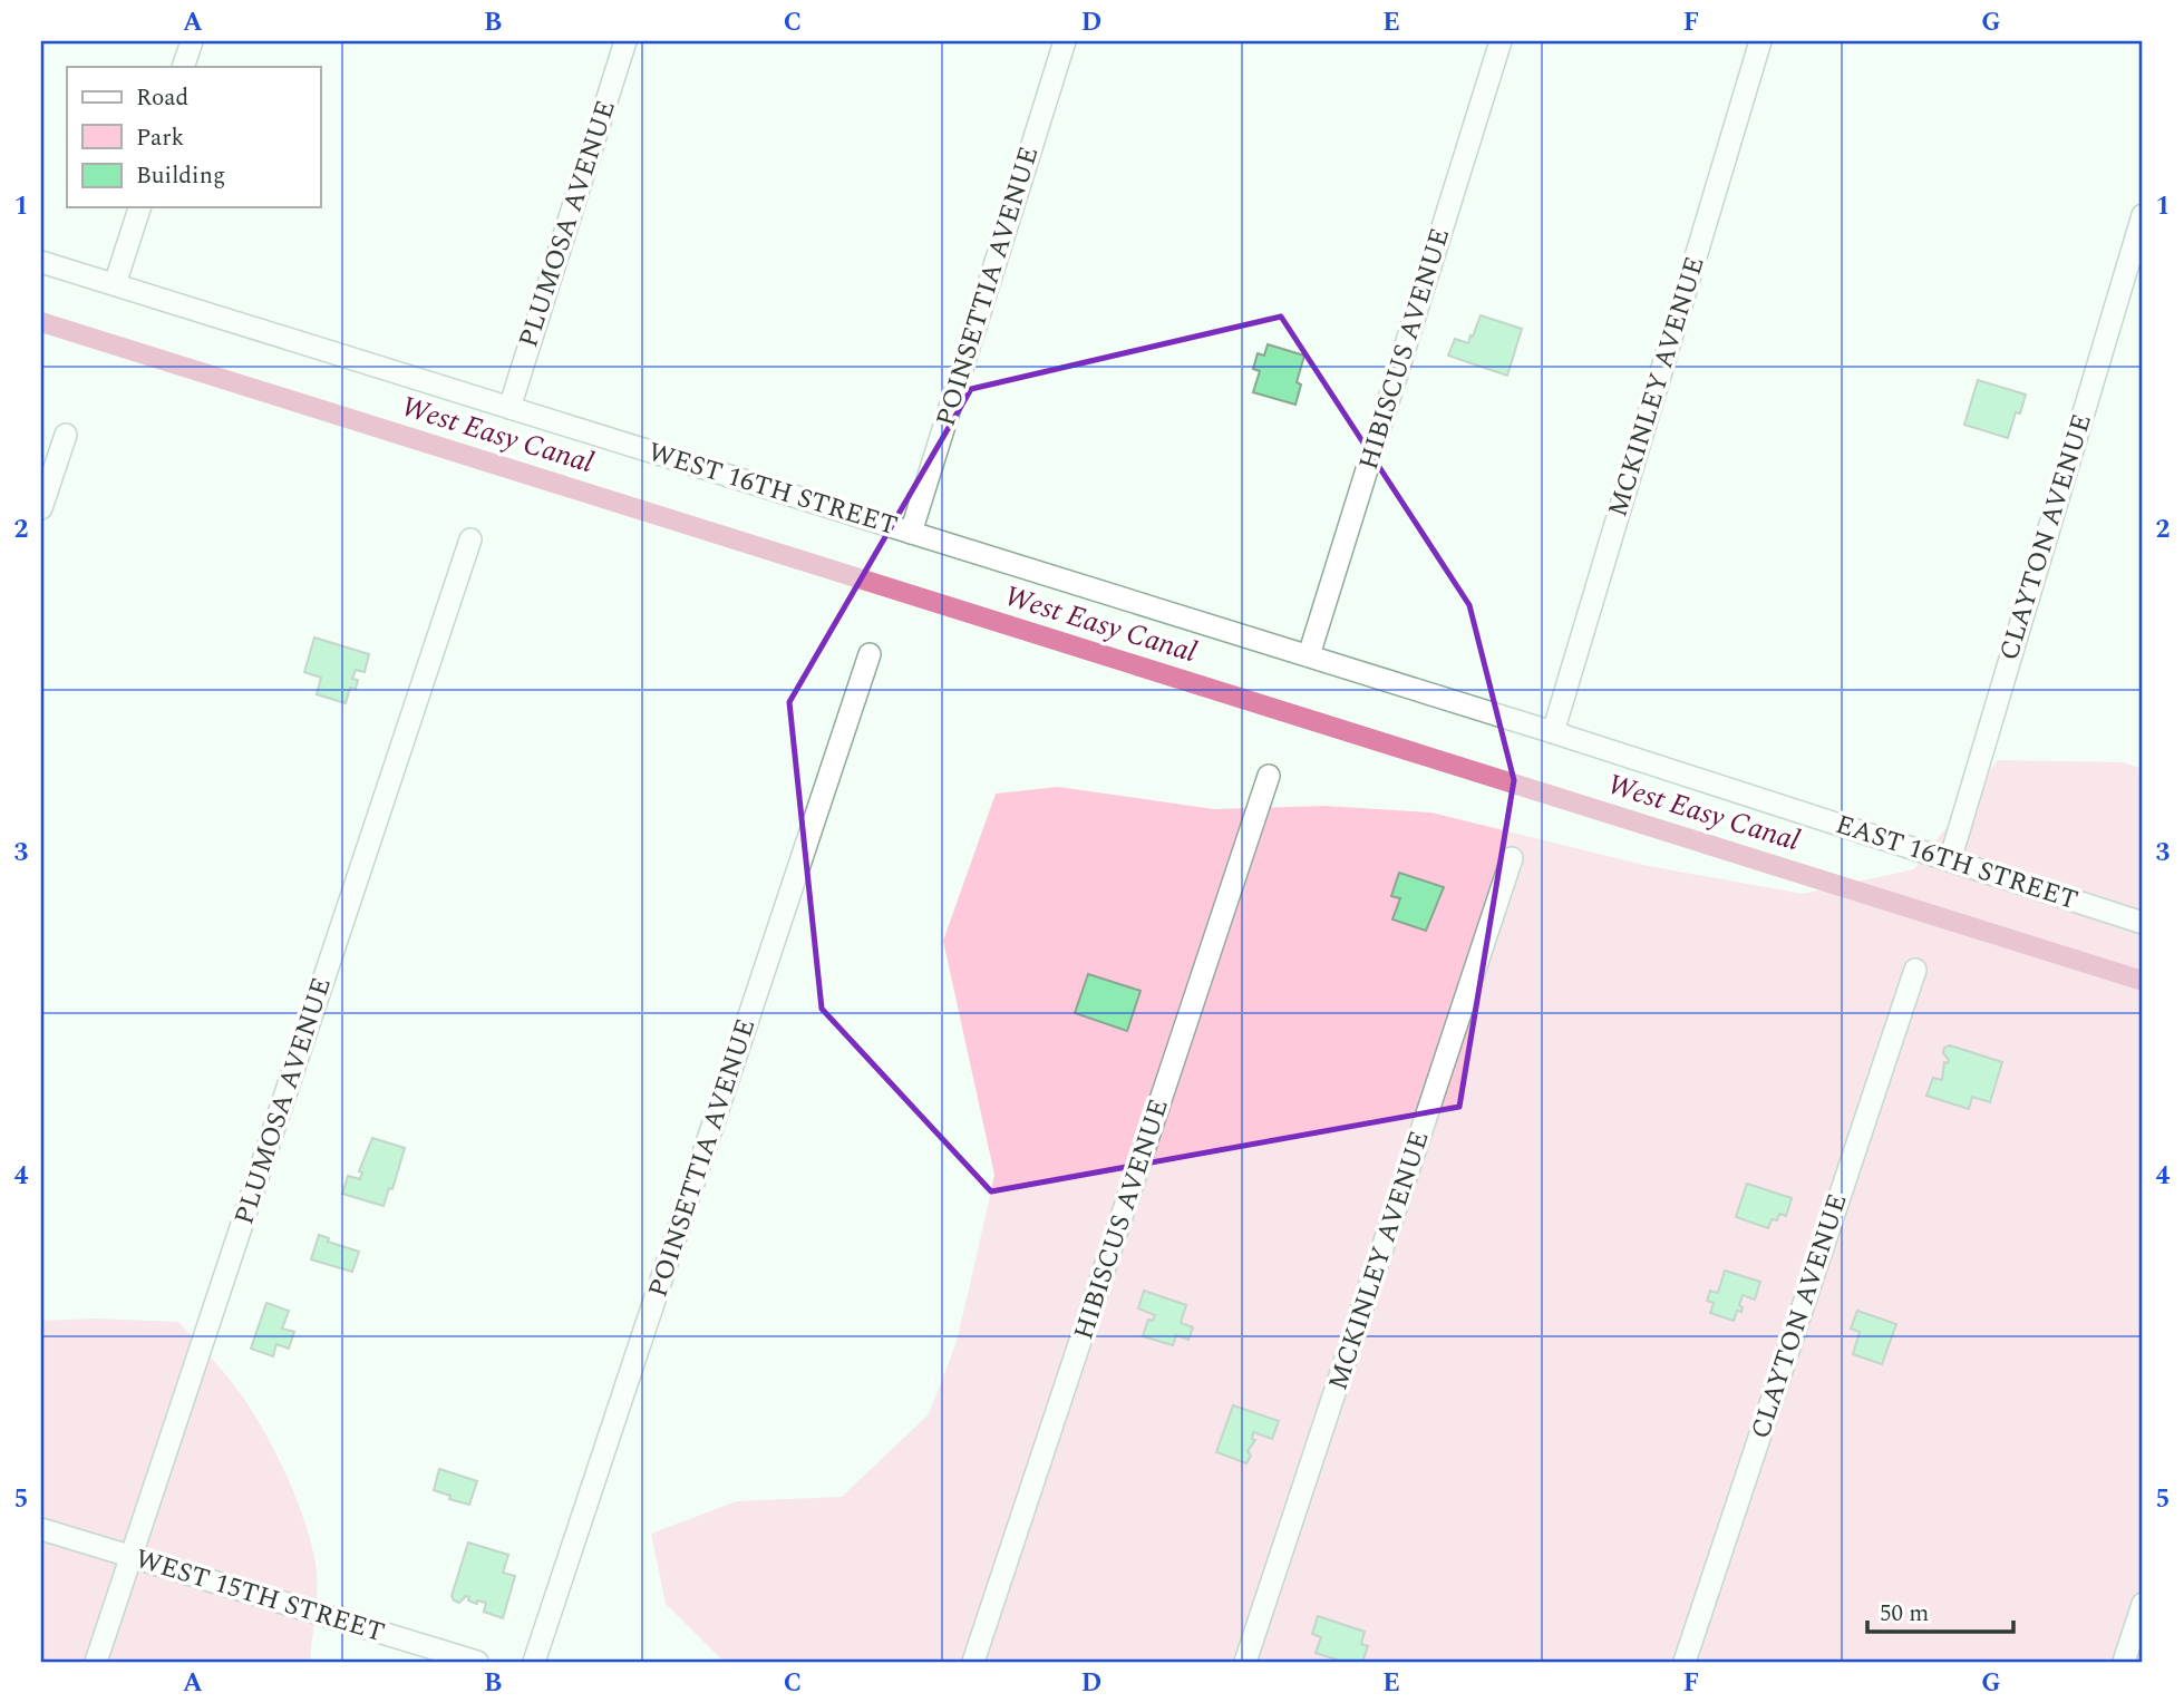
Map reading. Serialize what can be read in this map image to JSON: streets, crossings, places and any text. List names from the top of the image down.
{
  "streets": {
    "street": [
      "PLUMOSA AVENUE",
      "POINSETTIA AVENUE",
      "HIBISCUS AVENUE",
      "MCKINLEY AVENUE",
      "WEST 16TH STREET",
      "CLAYTON AVENUE",
      "EAST 16TH STREET",
      "WEST 15TH STREET"
    ]
  },
  "crossings": [
    ["PLUMOSA AVENUE", "WEST 16TH STREET"],
    ["PLUMOSA AVENUE", "WEST 15TH STREET"],
    ["POINSETTIA AVENUE", "WEST 16TH STREET"],
    ["HIBISCUS AVENUE", "WEST 16TH STREET"],
    ["MCKINLEY AVENUE", "EAST 16TH STREET"],
    ["WEST 16TH STREET", "EAST 16TH STREET"],
    ["CLAYTON AVENUE", "EAST 16TH STREET"]
  ],
  "water": ["West Easy Canal"],
  "legend": ["Road", "Park", "Building"],
  "scale_bar": "50 m",
  "grid": {
    "columns": [
      "A",
      "B",
      "C",
      "D",
      "E",
      "F",
      "G"
    ],
    "rows": [
      "1",
      "2",
      "3",
      "4",
      "5"
    ]
  }
}
